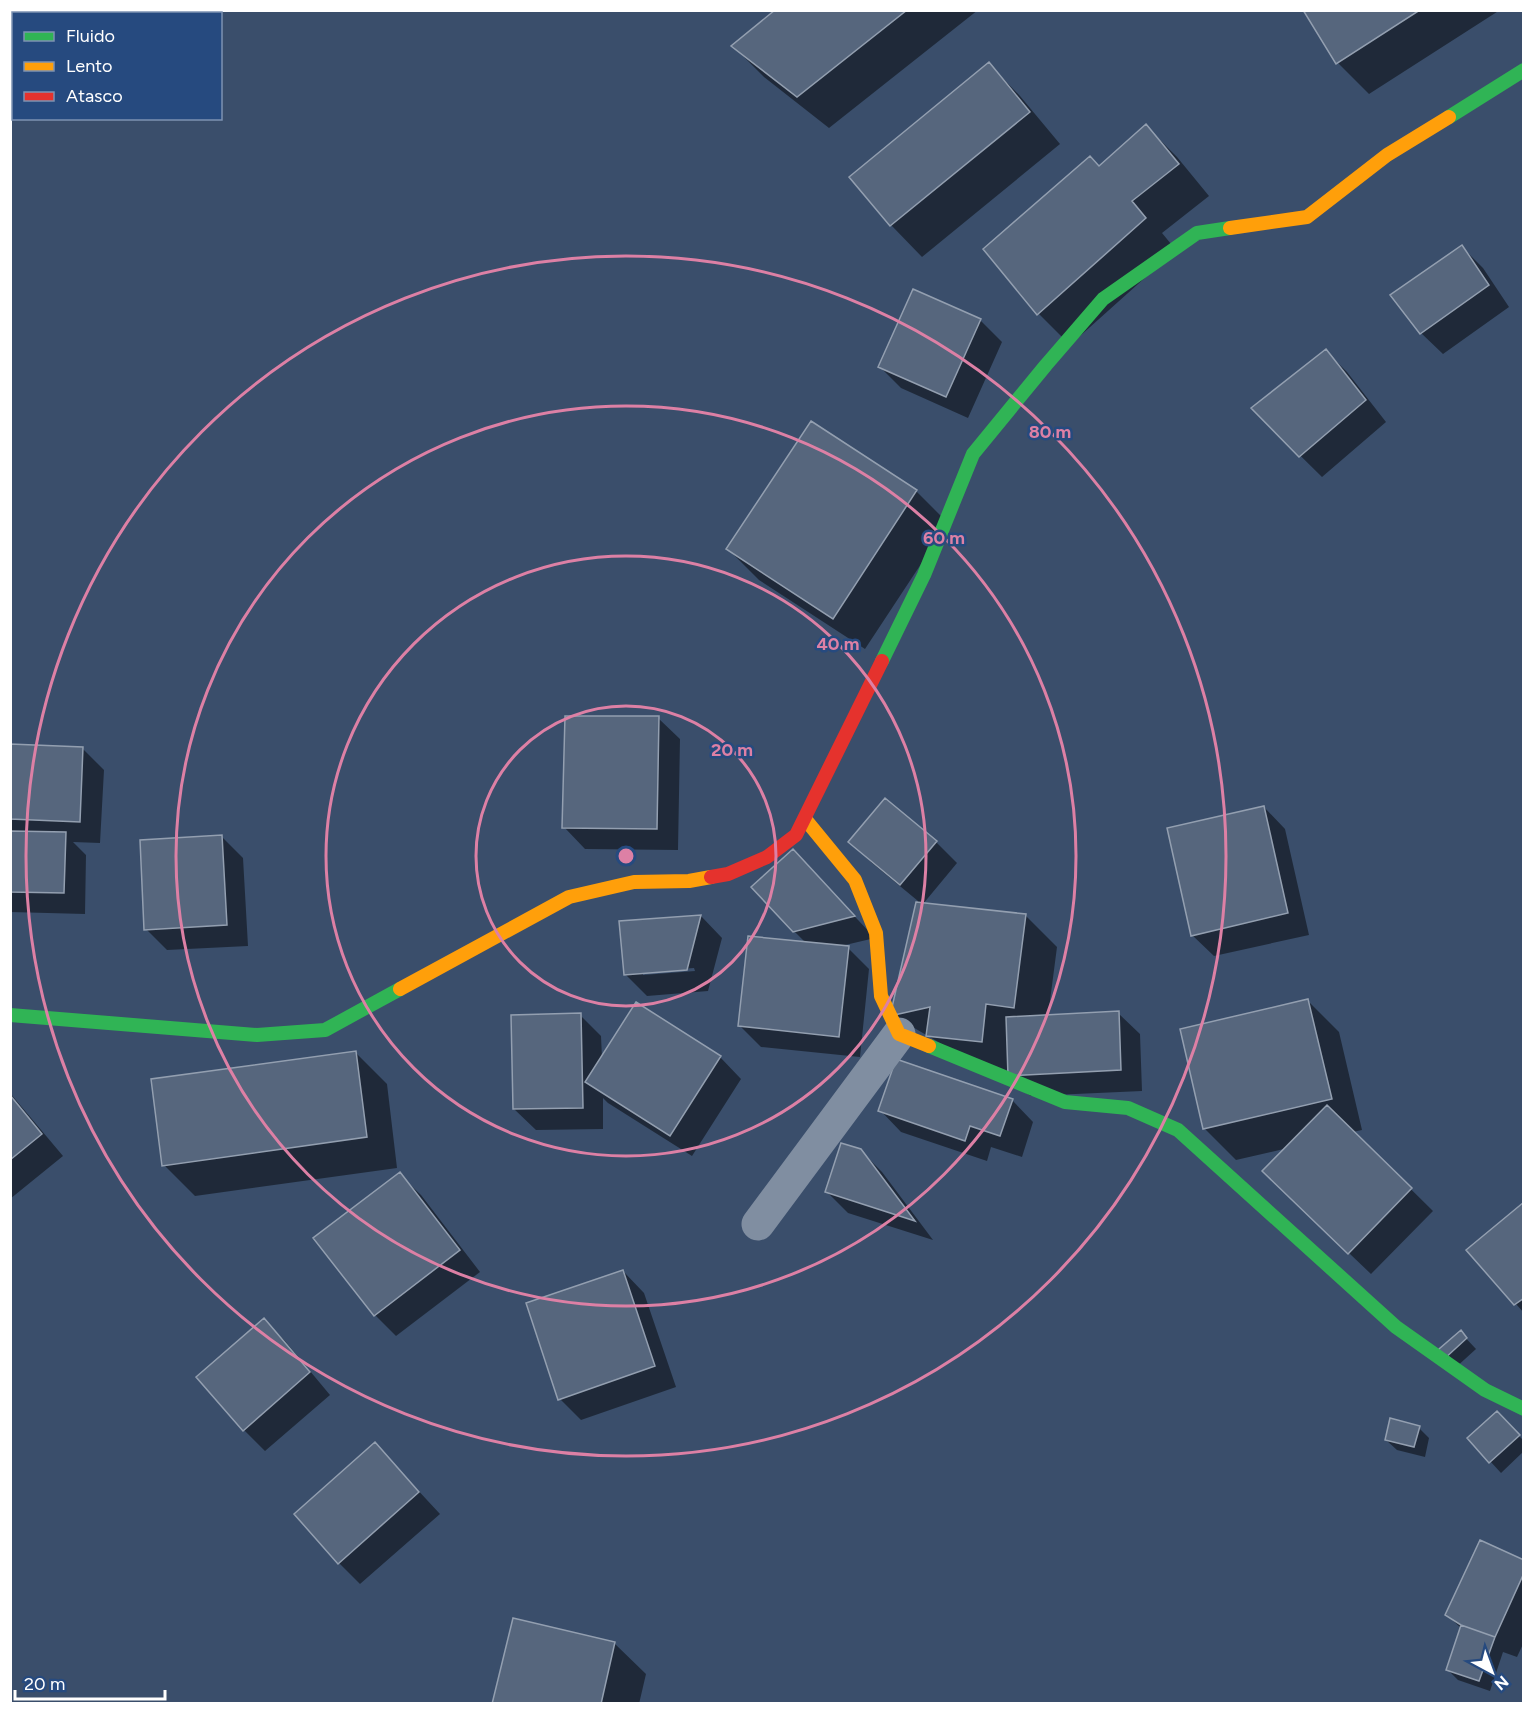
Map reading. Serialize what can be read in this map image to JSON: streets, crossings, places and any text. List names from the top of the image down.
{
  "legend": ["Fluido", "Lento", "Atasco"],
  "scale_bar": "20 m",
  "north": "bottom right",
  "rings": [
    "80 m",
    "60 m",
    "40 m",
    "20 m"
  ]
}
